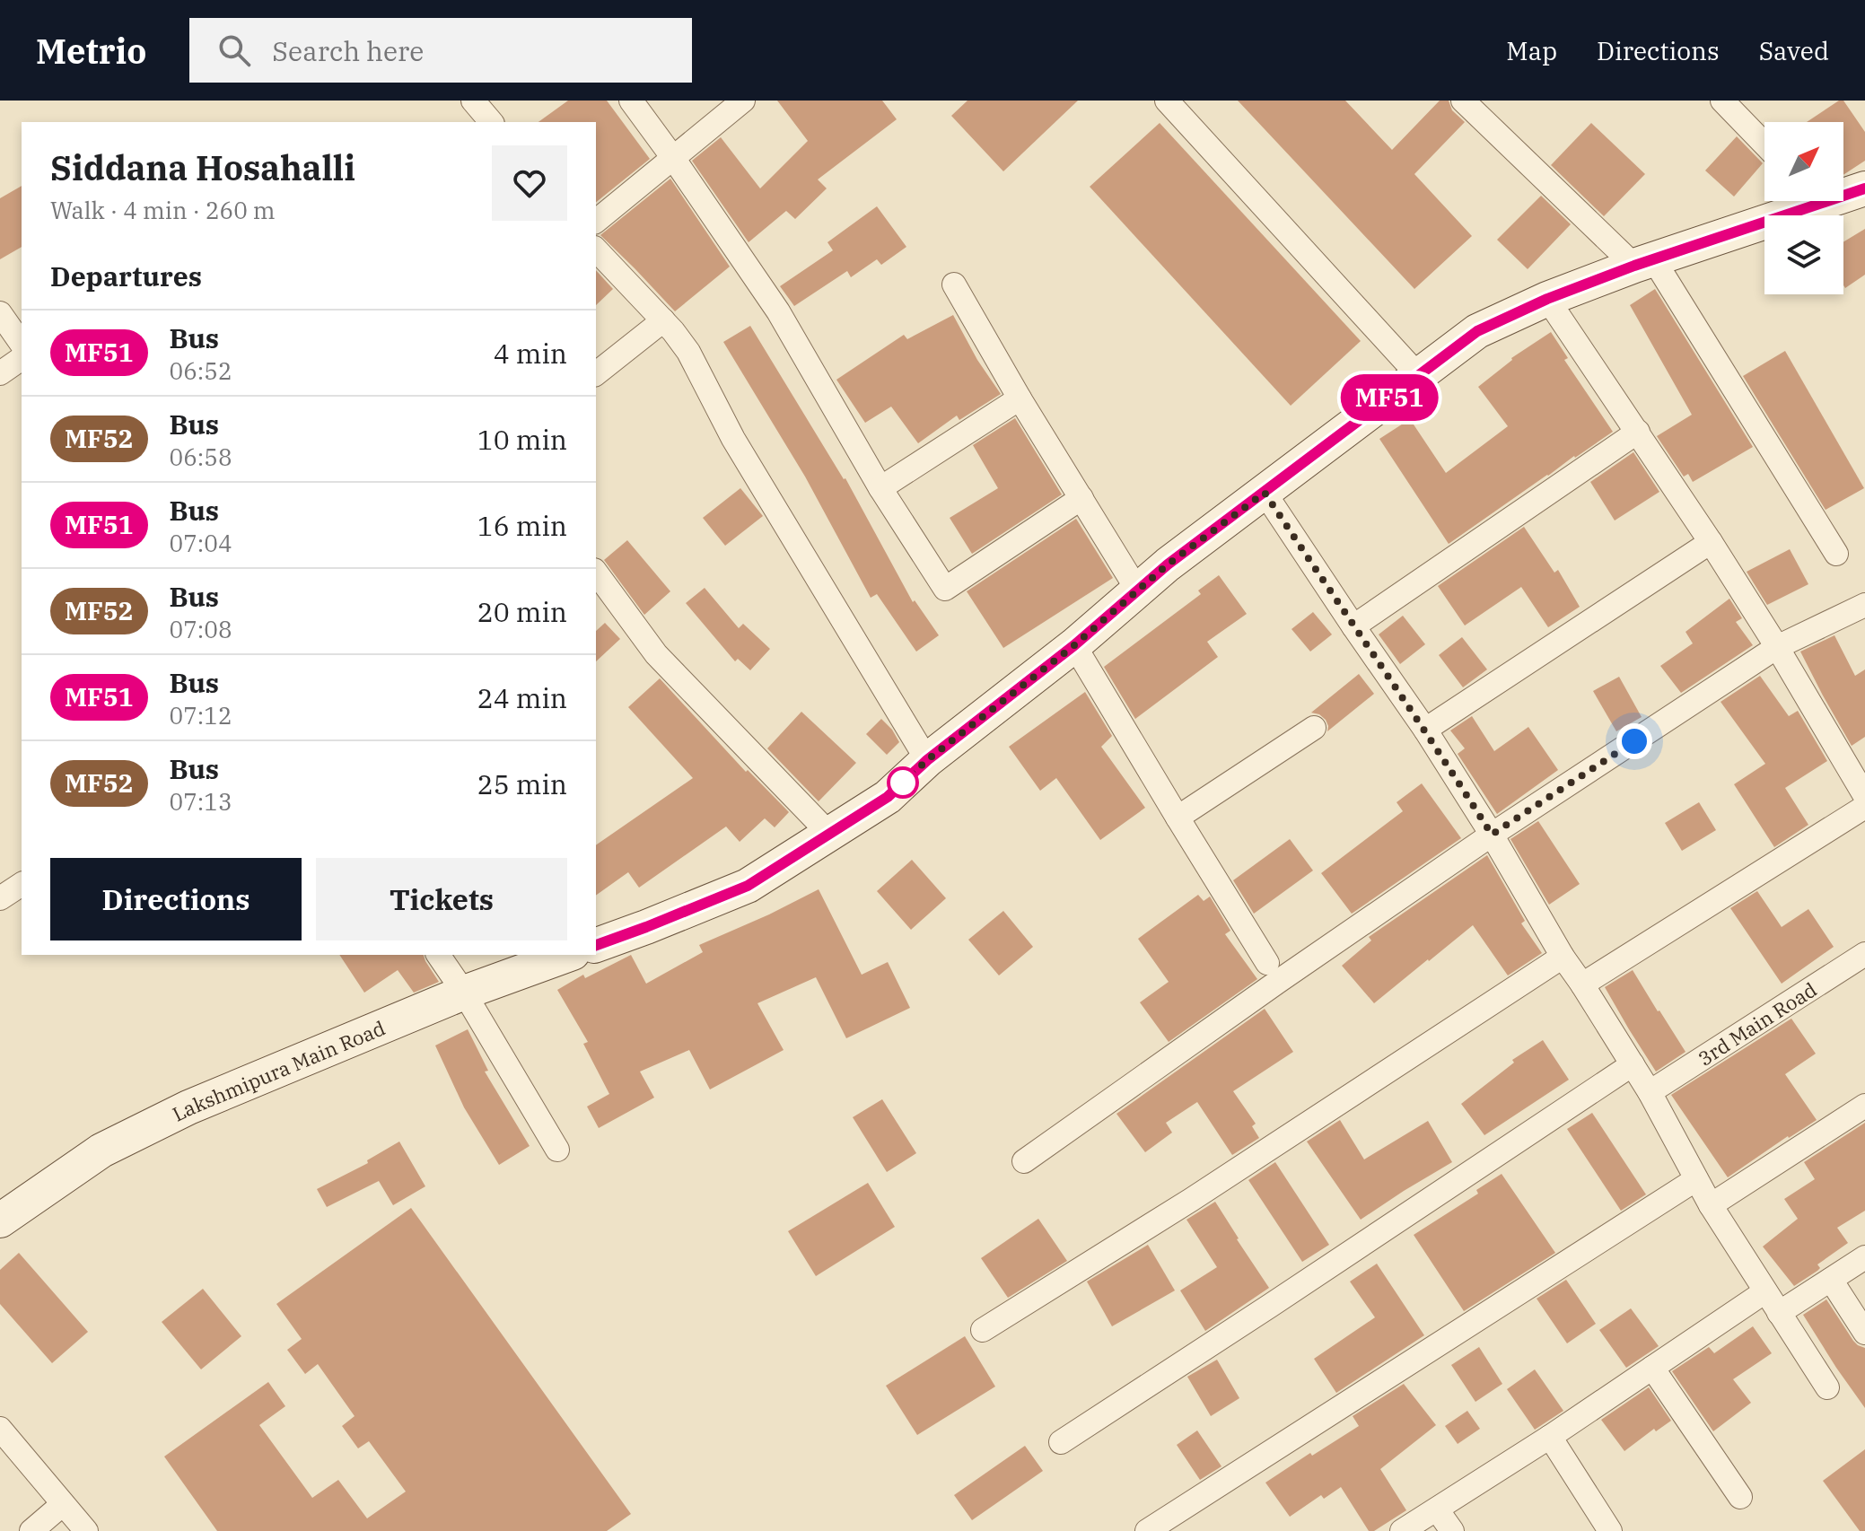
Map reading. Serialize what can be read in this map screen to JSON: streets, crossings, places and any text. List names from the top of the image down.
{
  "streets": {
    "main road": ["Lakshmipura Main Road"],
    "street": ["3rd Main Road"]
  },
  "lines": ["bus line MF51"],
  "north": "top right",
  "page": {
    "header": "Metrio",
    "search": "Search here",
    "nav": ["Map", "Directions", "Saved"],
    "on_map": "MF51",
    "heading": [
      ["Siddana Hosahalli", "Walk · 4 min · 260 m"],
      "Departures"
    ],
    "list": [
      {
        "mark": "MF51",
        "name": "Bus",
        "note": "06:52",
        "value": "4 min"
      },
      {
        "mark": "MF52",
        "name": "Bus",
        "note": "06:58",
        "value": "10 min"
      },
      {
        "mark": "MF51",
        "name": "Bus",
        "note": "07:04",
        "value": "16 min"
      },
      {
        "mark": "MF52",
        "name": "Bus",
        "note": "07:08",
        "value": "20 min"
      },
      {
        "mark": "MF51",
        "name": "Bus",
        "note": "07:12",
        "value": "24 min"
      },
      {
        "mark": "MF52",
        "name": "Bus",
        "note": "07:13",
        "value": "25 min"
      }
    ],
    "buttons": ["Directions", "Tickets"]
  }
}
